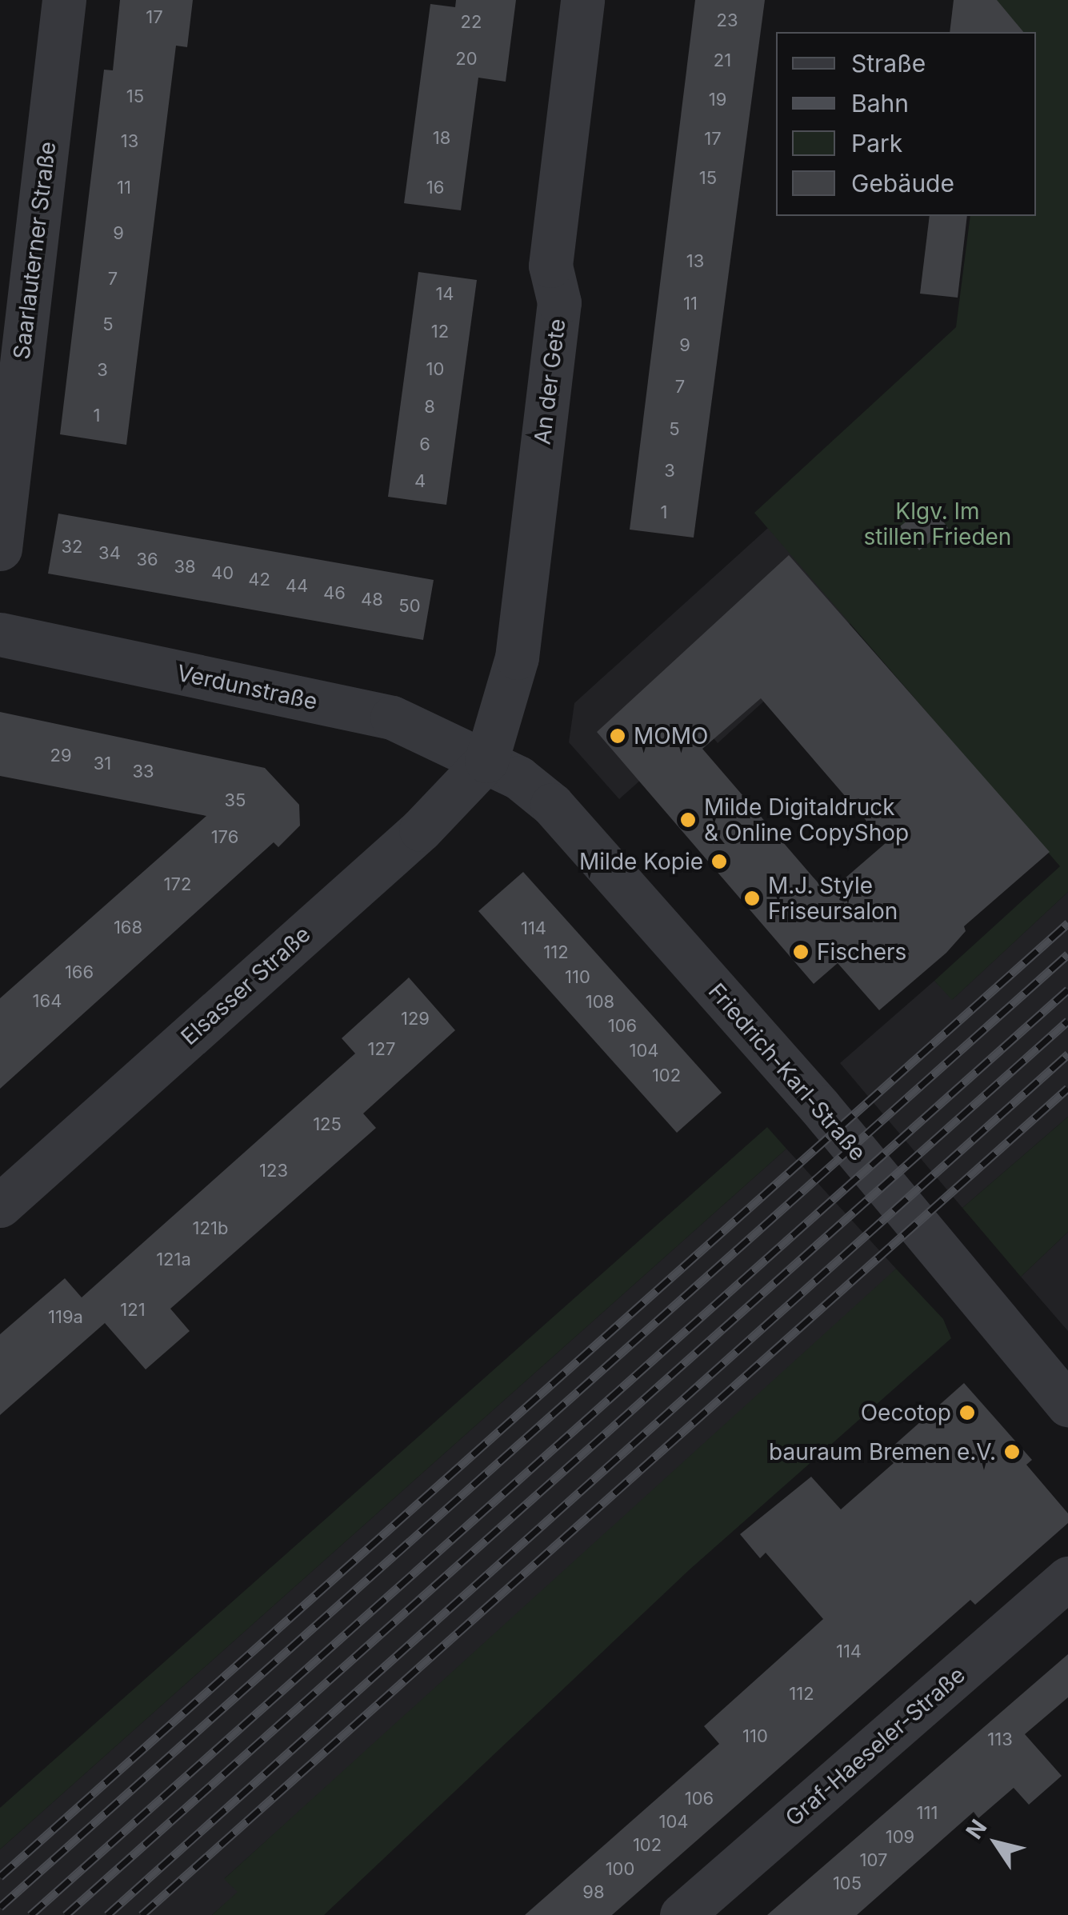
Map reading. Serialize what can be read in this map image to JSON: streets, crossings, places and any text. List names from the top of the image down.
{
  "streets": {
    "street": [
      "Saarlauterner Straße",
      "An der Gete",
      "Verdunstraße",
      "Elsasser Straße",
      "Friedrich-Karl-Straße",
      "Graf-Haeseler-Straße"
    ]
  },
  "crossings": [
    ["An der Gete", "Verdunstraße"],
    ["An der Gete", "Elsasser Straße"],
    ["An der Gete", "Friedrich-Karl-Straße"],
    ["Verdunstraße", "Elsasser Straße"],
    ["Verdunstraße", "Friedrich-Karl-Straße"],
    ["Elsasser Straße", "Friedrich-Karl-Straße"]
  ],
  "parks": ["Klgv. Im stillen Frieden"],
  "places": [
    "MOMO",
    "Milde Digitaldruck & Online CopyShop",
    "Milde Kopie",
    "M.J. Style Friseursalon",
    "Fischers",
    "Oecotop",
    "bauraum Bremen e.V."
  ],
  "house_numbers": [
    "17",
    "23",
    "22",
    "20",
    "21",
    "15",
    "19",
    "18",
    "17",
    "13",
    "15",
    "11",
    "16",
    "9",
    "13",
    "7",
    "14",
    "11",
    "5",
    "12",
    "9",
    "10",
    "3",
    "7",
    "8",
    "1",
    "5",
    "6",
    "3",
    "4",
    "1",
    "32",
    "34",
    "36",
    "38",
    "40",
    "42",
    "44",
    "46",
    "48",
    "50",
    "29",
    "31",
    "33",
    "35",
    "176",
    "172",
    "168",
    "114",
    "112",
    "166",
    "110",
    "164",
    "108",
    "129",
    "106",
    "127",
    "104",
    "102",
    "125",
    "123",
    "121b",
    "121a",
    "121",
    "119a",
    "114",
    "112",
    "110",
    "113",
    "106",
    "111",
    "104",
    "109",
    "102",
    "107",
    "100",
    "105",
    "98"
  ],
  "legend": [
    "Straße",
    "Bahn",
    "Park",
    "Gebäude"
  ],
  "north": "top left"
}
